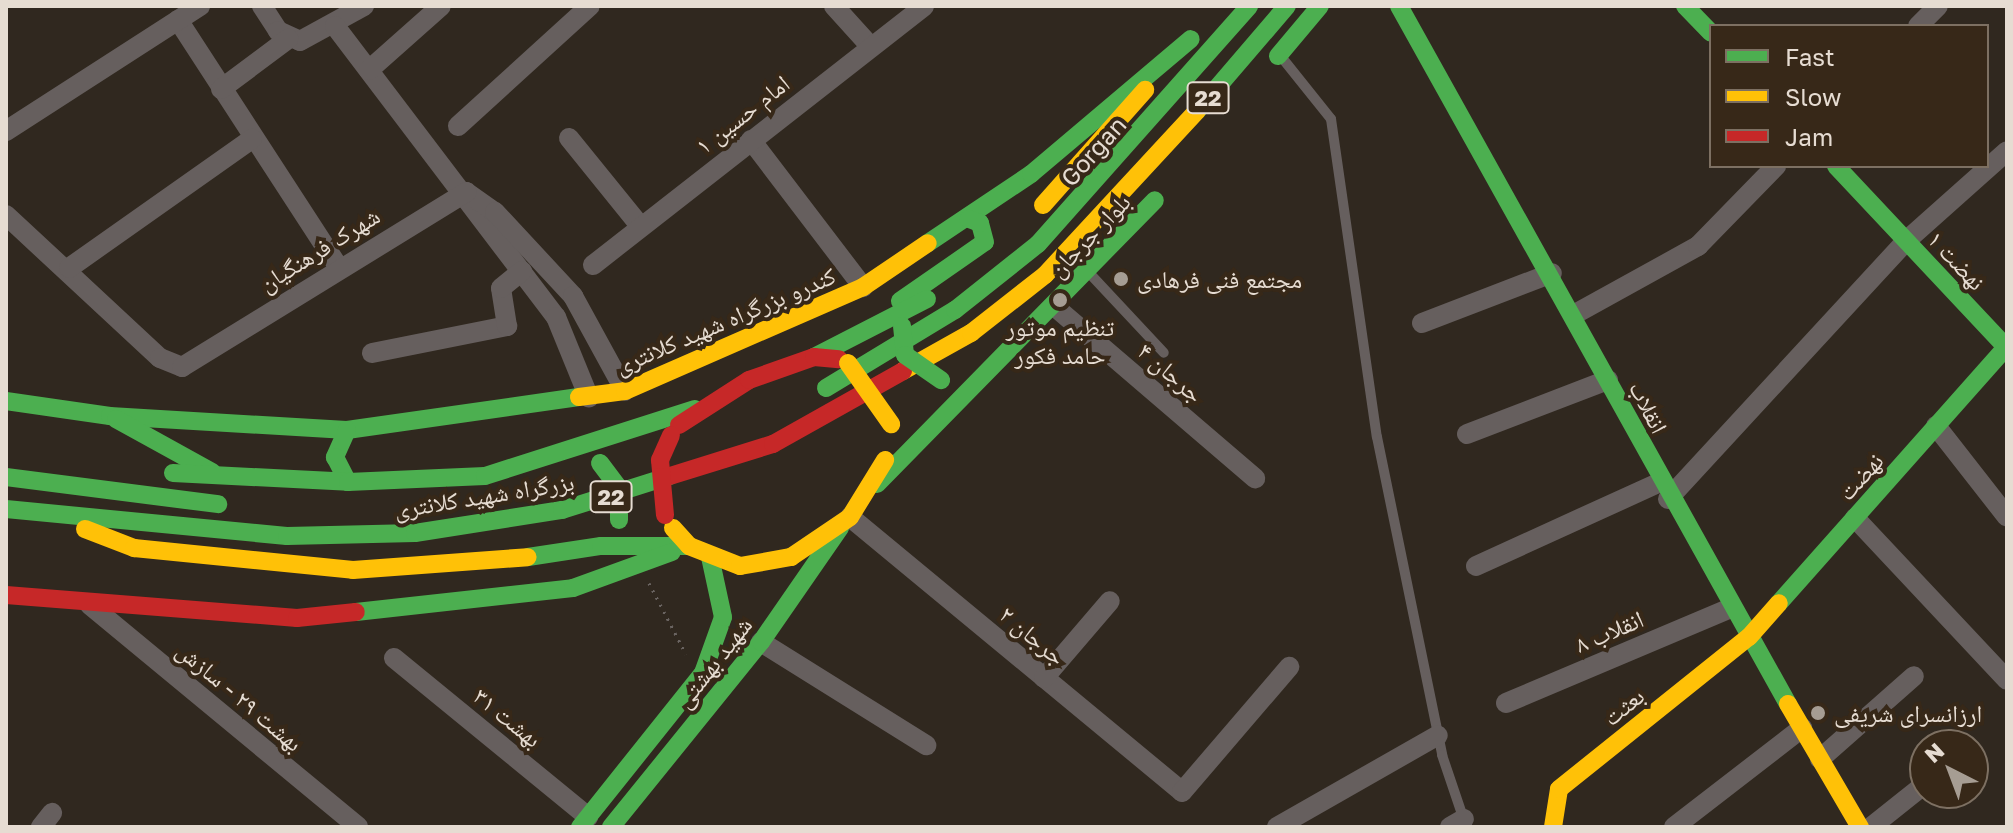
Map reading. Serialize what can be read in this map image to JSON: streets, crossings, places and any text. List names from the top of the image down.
{
  "streets": {
    "main road": [
      "22",
      "Gorgan",
      "بلوار جرجان",
      "۱ نهضت",
      "کندرو بزرگراه شهید کلانتری",
      "انقلاب",
      "نهضت",
      "بزرگراه شهید کلانتری",
      "شهید بهشتی",
      "بعثت"
    ],
    "street": [
      "امام حسین ۱",
      "شهرک فرهنگیان",
      "۴ جرجان",
      "۸ انقلاب",
      "جرجان ۲",
      "بهشت ۲۹ - سازش",
      "بهشت ۳۱"
    ]
  },
  "crossings": [
    ["بلوار جرجان", "۴ جرجان"],
    ["بلوار جرجان", "بزرگراه شهید کلانتری"],
    ["بلوار جرجان", "جرجان ۲"],
    ["بلوار جرجان", "شهید بهشتی"],
    ["۱ نهضت", "نهضت"],
    ["انقلاب", "نهضت"],
    ["انقلاب", "۸ انقلاب"],
    ["انقلاب", "بعثت"],
    ["نهضت", "بعثت"],
    ["بزرگراه شهید کلانتری", "جرجان ۲"],
    ["بزرگراه شهید کلانتری", "شهید بهشتی"],
    ["جرجان ۲", "شهید بهشتی"],
    ["شهید بهشتی", "بهشت ۳۱"]
  ],
  "places": ["مجتمع فنی فرهادی", "تنظیم موتور حامد فکور", "ارزانسرای شریفی"],
  "legend": ["Fast", "Slow", "Jam"],
  "north": "top left"
}
